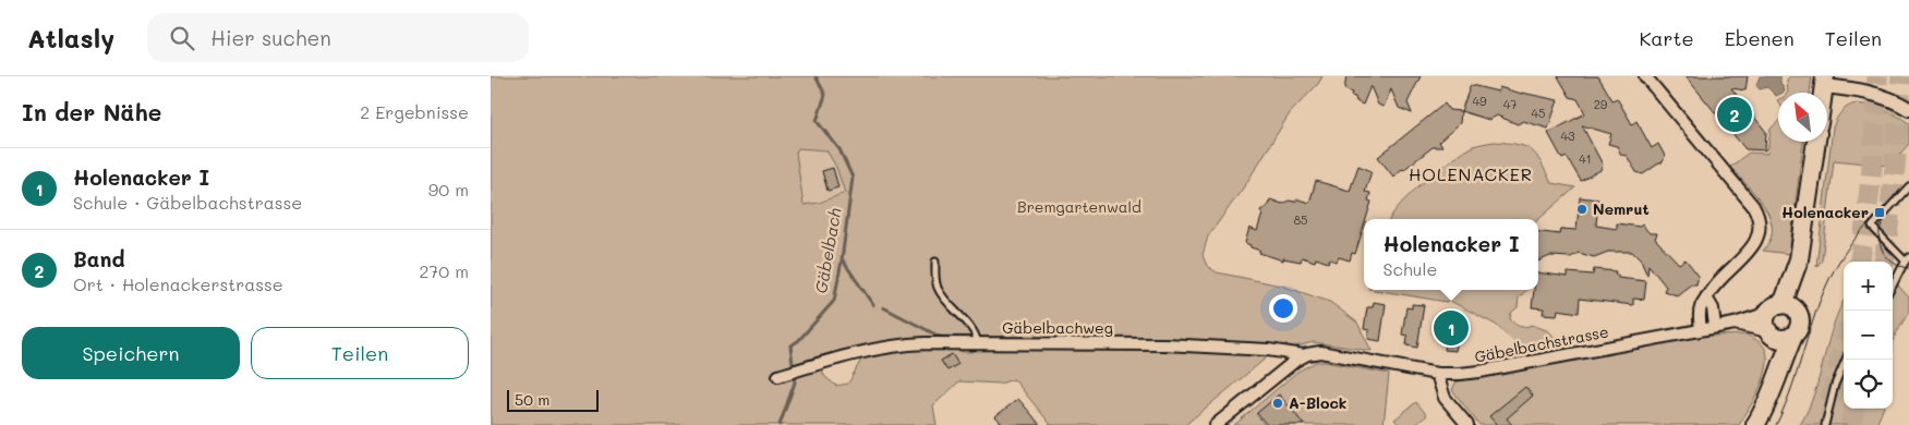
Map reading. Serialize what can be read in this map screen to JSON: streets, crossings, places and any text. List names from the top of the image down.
{
  "streets": {
    "street": ["Gäbelbachweg", "Gäbelbachstrasse"]
  },
  "crossings": [
    ["Gäbelbachweg", "Gäbelbachstrasse"]
  ],
  "districts": ["HOLENACKER"],
  "water": ["Gäbelbach"],
  "parks": ["Bremgartenwald"],
  "places": {
    "other": ["Nemrut", "A-Block"],
    "transit": ["Holenacker"]
  },
  "house_numbers": [
    "49",
    "47",
    "29",
    "45",
    "43",
    "41",
    "85"
  ],
  "scale_bar": "50 m",
  "north": "top left",
  "page": {
    "header": "Atlasly",
    "search": "Hier suchen",
    "nav": ["Karte", "Ebenen", "Teilen"],
    "heading": ["In der Nähe", "2 Ergebnisse"],
    "pins": ["2", "1"],
    "list": [
      {
        "mark": "1",
        "name": "Holenacker I",
        "note": "Schule · Gäbelbachstrasse",
        "value": "90 m"
      },
      {
        "mark": "2",
        "name": "Band",
        "note": "Ort · Holenackerstrasse",
        "value": "270 m"
      }
    ],
    "popup": ["Holenacker I", "Schule"],
    "map_buttons": ["+", "−"],
    "buttons": ["Speichern", "Teilen"],
    "scale": "50 m"
  }
}
